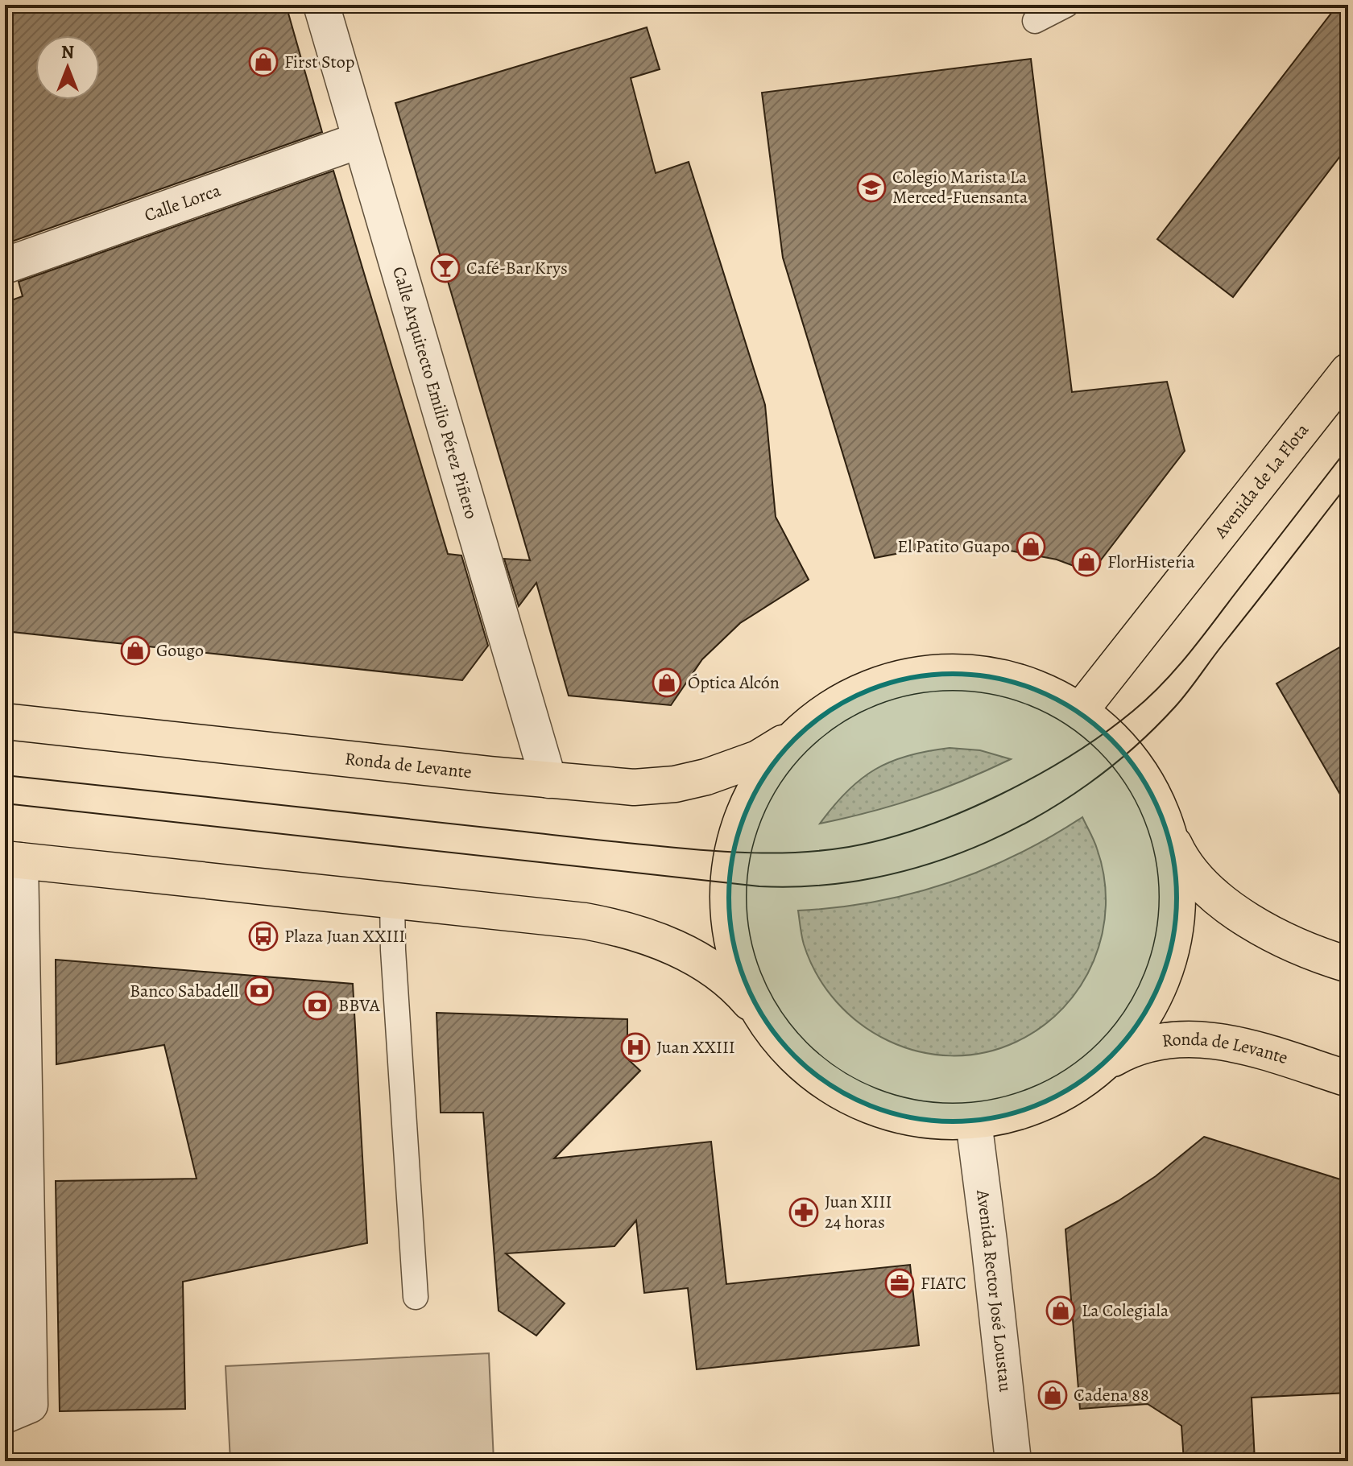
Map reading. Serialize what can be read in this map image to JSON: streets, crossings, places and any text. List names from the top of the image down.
{
  "streets": {
    "main road": ["Avenida de La Flota", "Ronda de Levante"],
    "street": ["Calle Lorca", "Calle Arquitecto Emilio Pérez Piñero", "Avenida Rector José Loustau"]
  },
  "crossings": [
    ["Calle Lorca", "Calle Arquitecto Emilio Pérez Piñero"],
    ["Calle Arquitecto Emilio Pérez Piñero", "Ronda de Levante"]
  ],
  "places": {
    "shop": [
      "First Stop",
      "El Patito Guapo",
      "FlorHisteria",
      "Gougo",
      "Óptica Alcón",
      "La Colegiala",
      "Cadena 88"
    ],
    "school or university": ["Colegio Marista La Merced-Fuensanta"],
    "bar": ["Café-Bar Krys"],
    "bus stop": ["Plaza Juan XXIII"],
    "bank": ["Banco Sabadell", "BBVA"],
    "hospital": ["Juan XXIII"],
    "pharmacy": ["Juan XIII 24 horas"],
    "office": ["FIATC"]
  },
  "north": "top"
}
